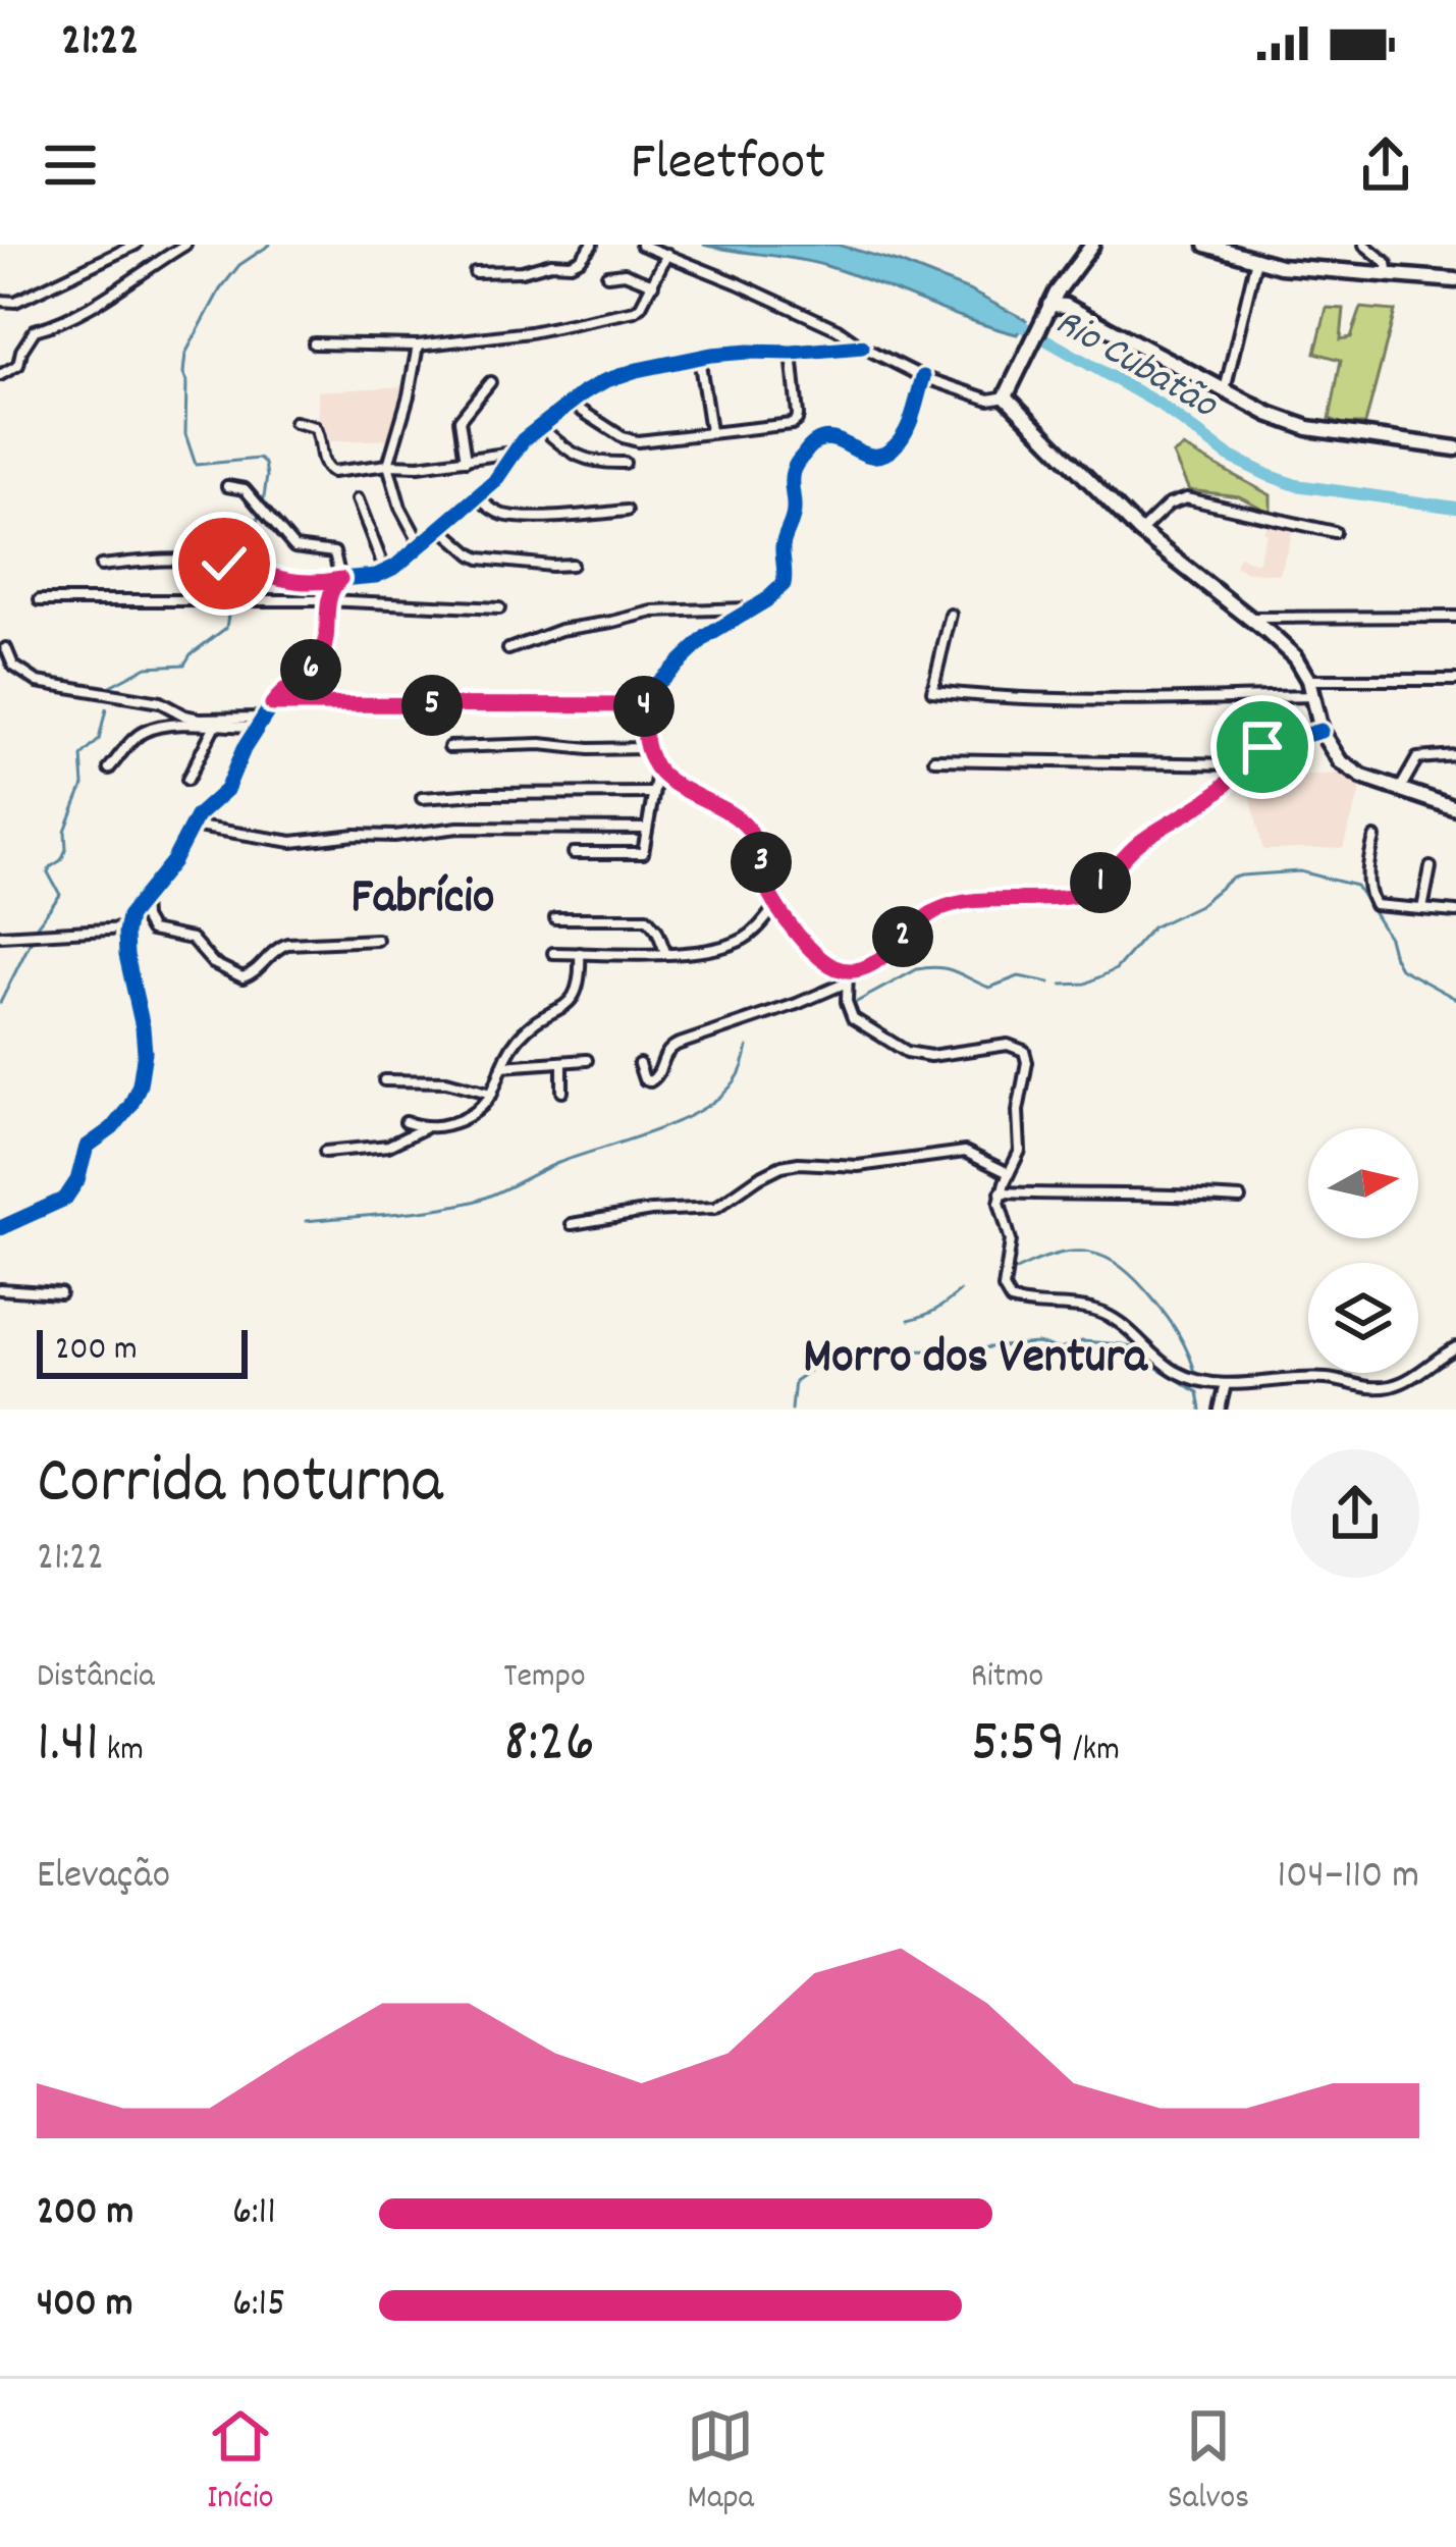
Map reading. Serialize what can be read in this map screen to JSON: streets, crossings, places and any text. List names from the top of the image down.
{
  "districts": ["Fabrício", "Morro dos Ventura"],
  "water": ["Rio Cubatão"],
  "scale_bar": "200 m",
  "north": "right",
  "page": {
    "status": "21:22",
    "header": "Fleetfoot",
    "pins": [
      "6",
      "5",
      "4",
      "3",
      "1",
      "2"
    ],
    "scale": "200 m",
    "heading": ["Corrida noturna", "21:22"],
    "stats": [
      ["Distância", "1.41 km"],
      ["Tempo", "8:26"],
      ["Ritmo", "5:59 /km"]
    ],
    "chart": ["Elevação", "104–110 m"],
    "list": [
      {
        "name": "200 m",
        "note": "6:11"
      },
      {
        "name": "400 m",
        "note": "6:15"
      }
    ],
    "tabs": ["Início", "Mapa", "Salvos"]
  }
}
